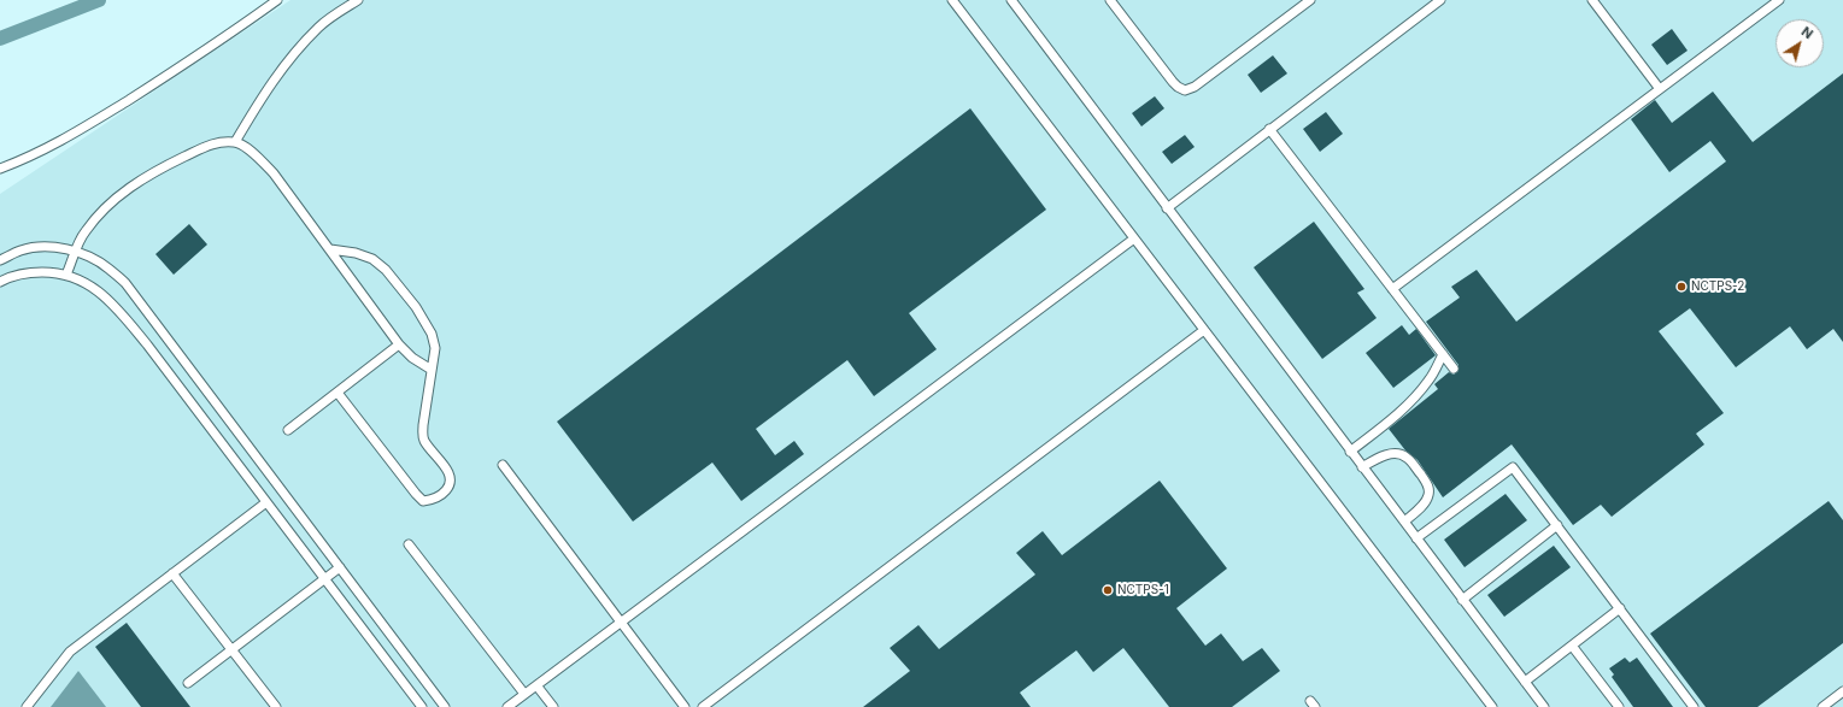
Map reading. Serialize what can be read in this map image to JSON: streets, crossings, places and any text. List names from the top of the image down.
{
  "places": ["NCTPS-2", "NCTPS-1"],
  "north": "top right"
}
